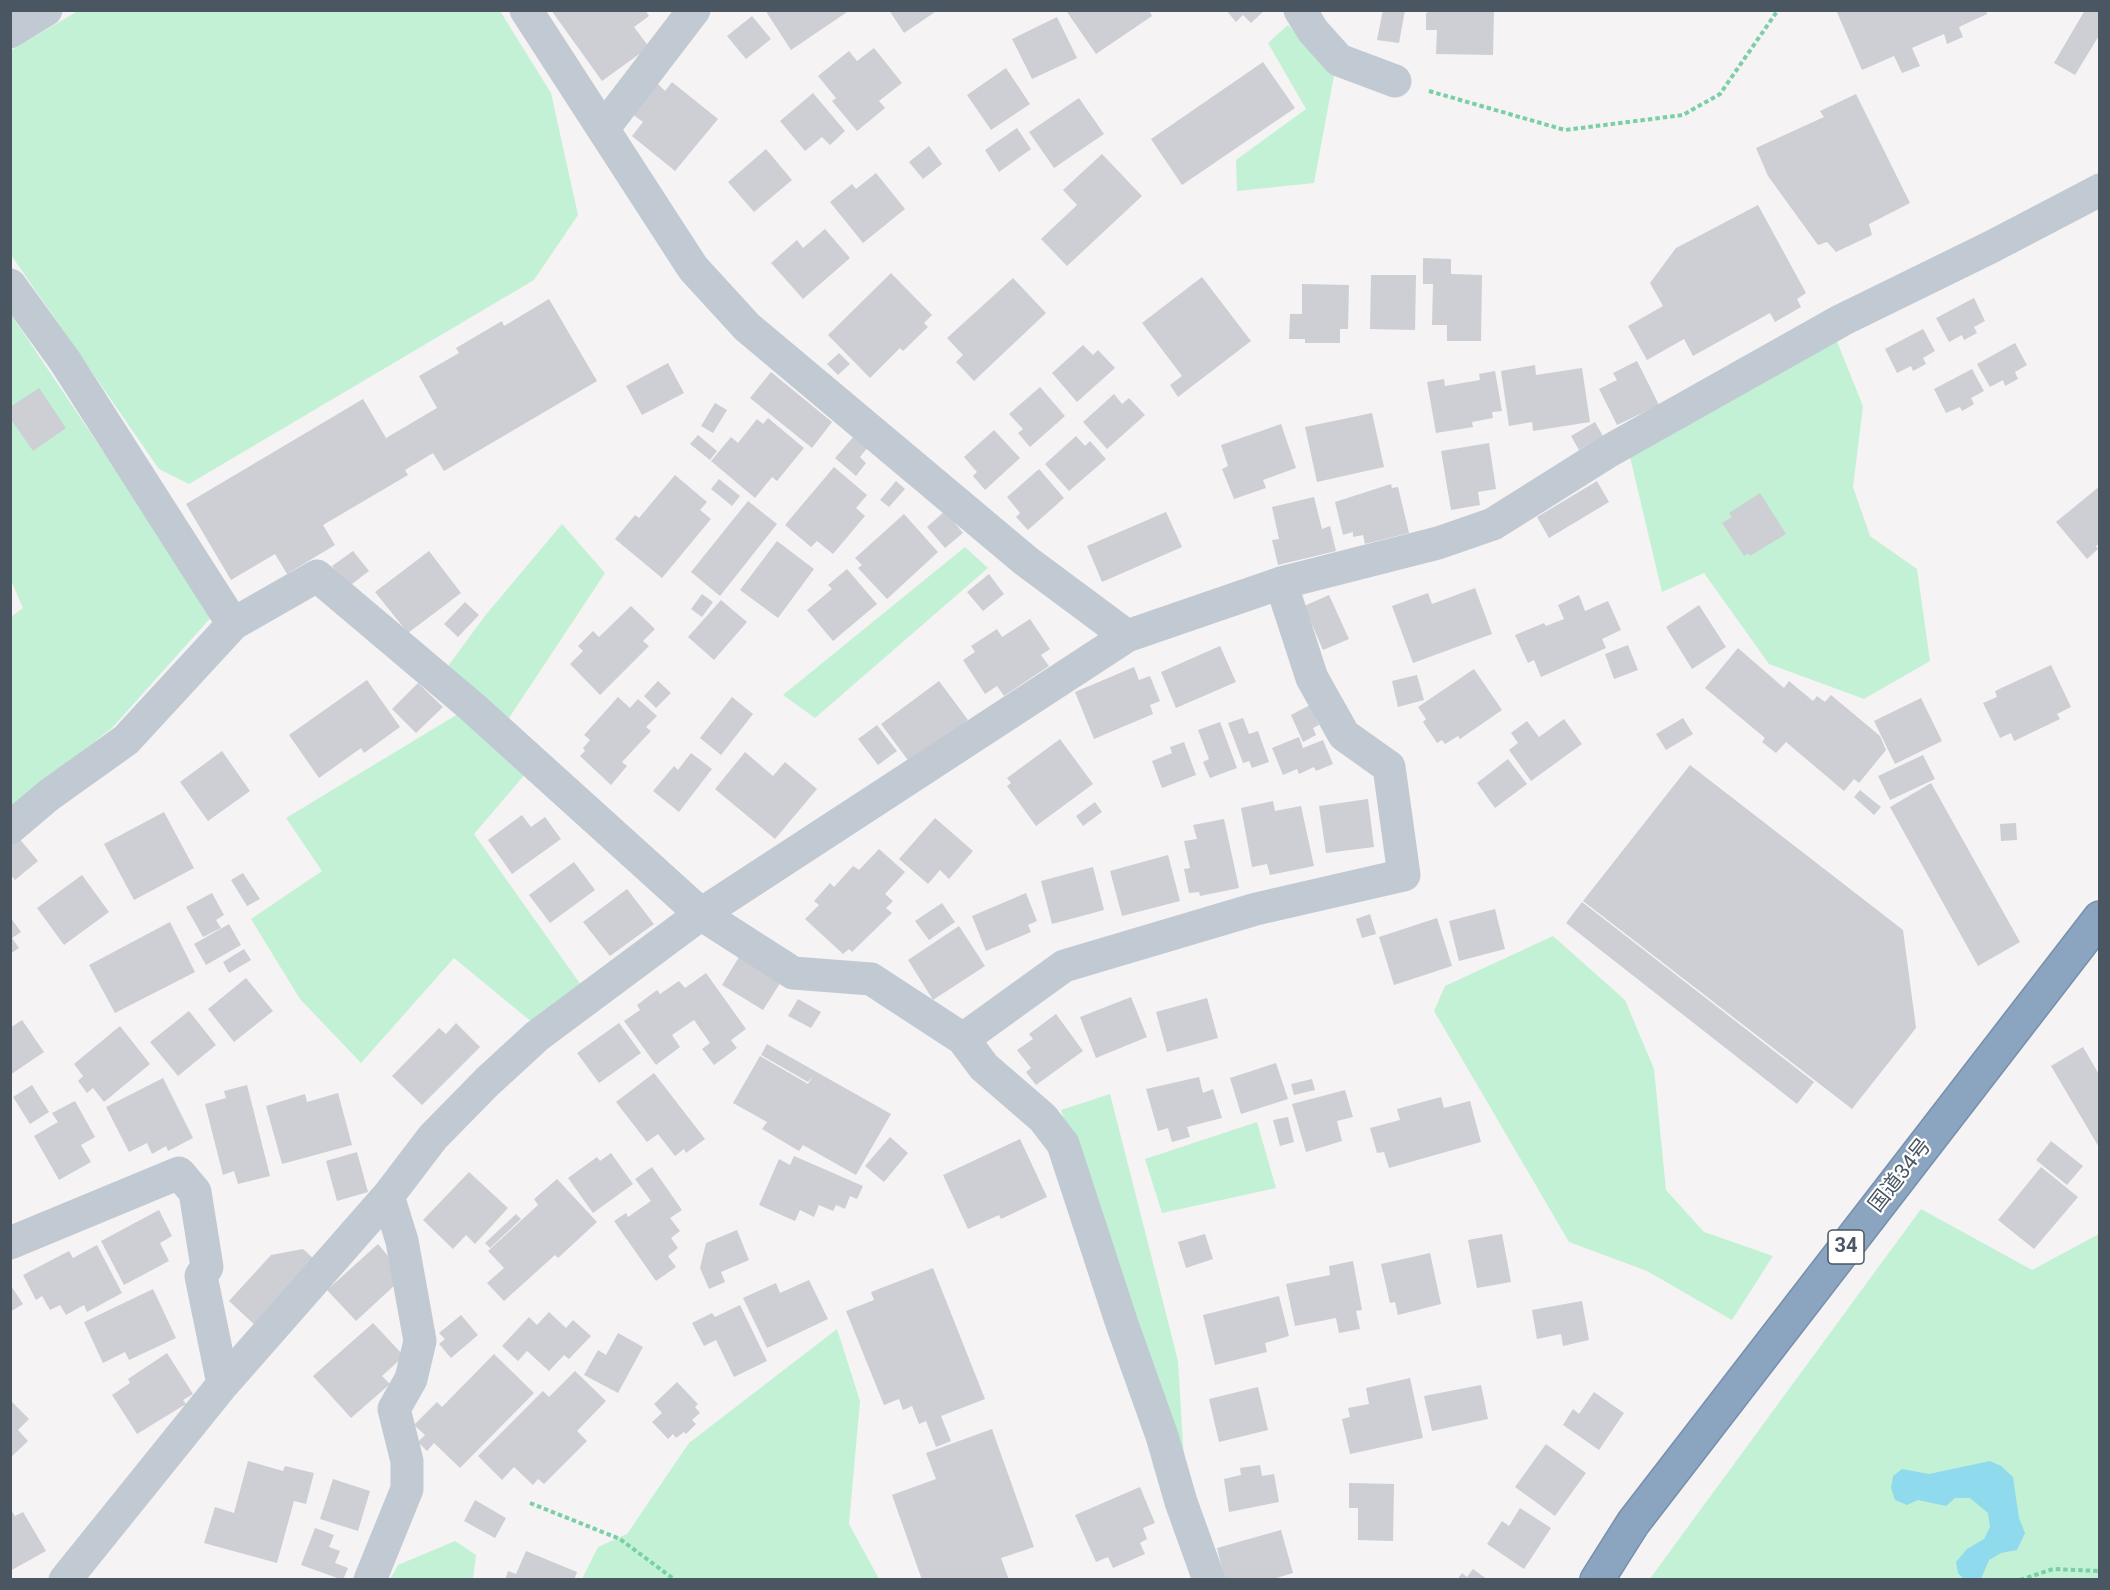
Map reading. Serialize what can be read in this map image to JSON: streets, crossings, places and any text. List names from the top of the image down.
{
  "streets": {
    "highway": ["国道34号", "34"]
  }
}
